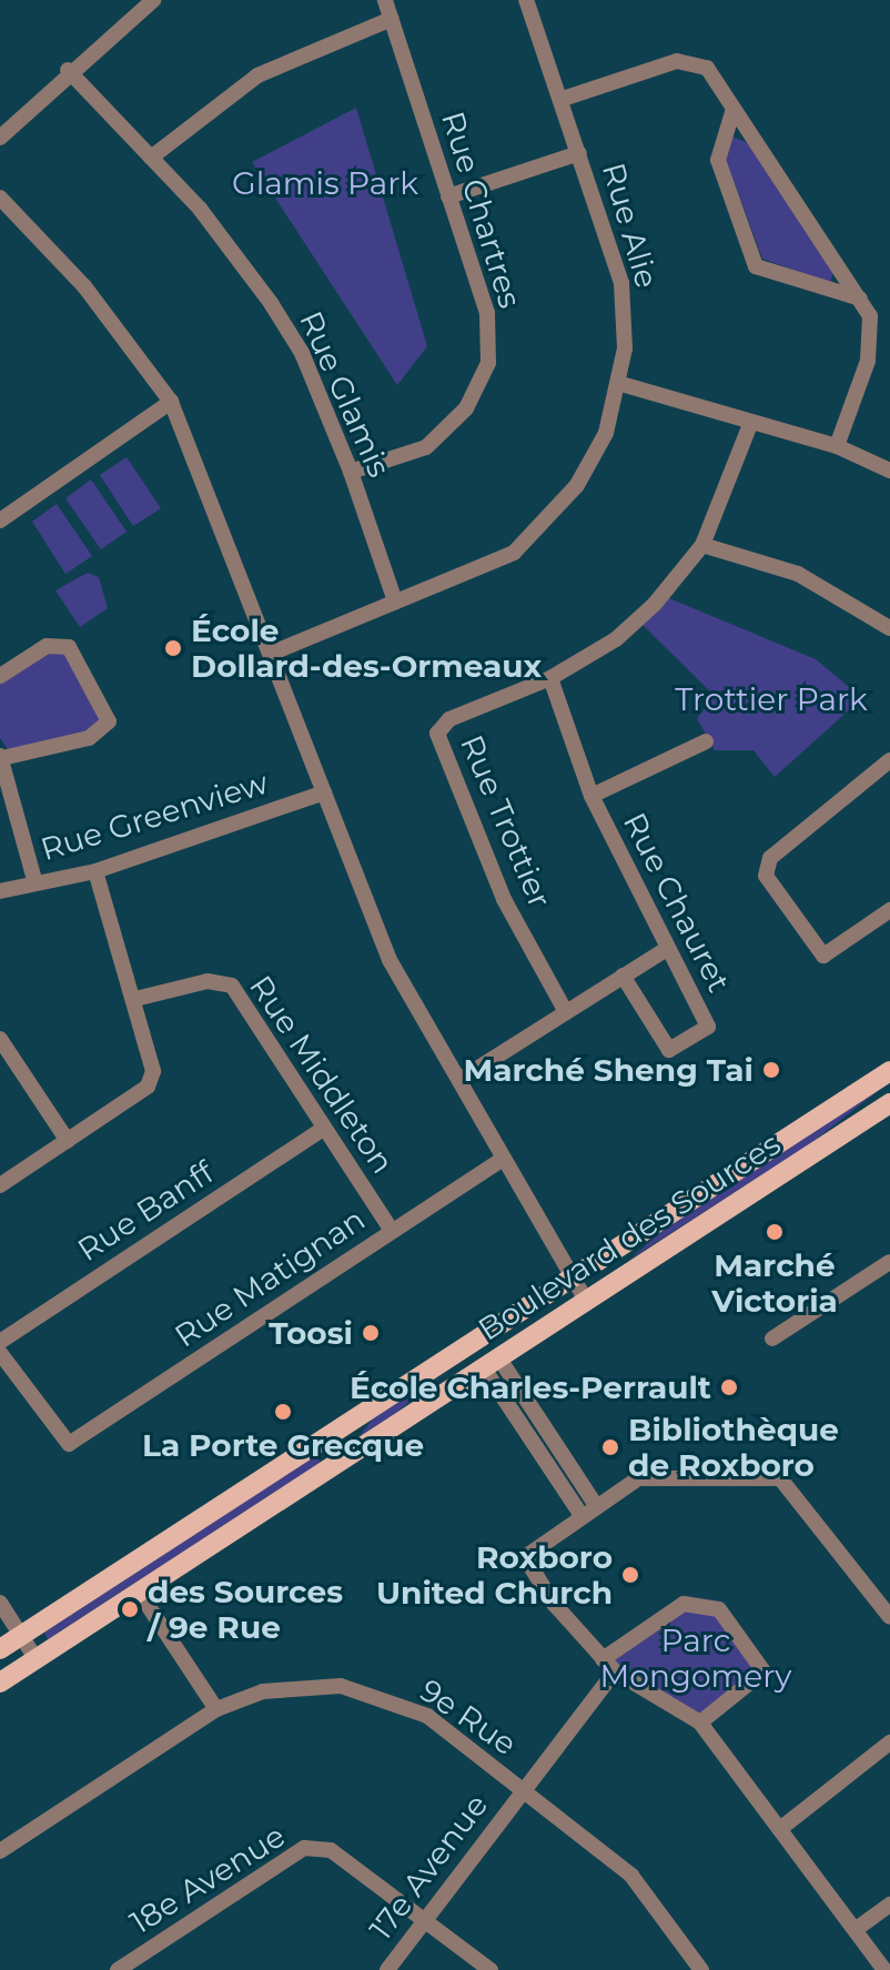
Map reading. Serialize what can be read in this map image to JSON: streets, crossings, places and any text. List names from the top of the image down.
{
  "streets": {
    "main road": ["Boulevard des Sources"],
    "street": [
      "Rue Chartres",
      "Rue Alie",
      "Rue Glamis",
      "Rue Greenview",
      "Rue Trottier",
      "Rue Chauret",
      "Rue Middleton",
      "Rue Banff",
      "Rue Matignan",
      "9e Rue",
      "17e Avenue",
      "18e Avenue"
    ]
  },
  "crossings": [
    ["Rue Chartres", "Rue Glamis"],
    ["Rue Alie", "Rue Glamis"],
    ["Rue Trottier", "Rue Chauret"],
    ["Rue Middleton", "Rue Banff"],
    ["Rue Middleton", "Rue Matignan"],
    ["9e Rue", "17e Avenue"],
    ["17e Avenue", "18e Avenue"]
  ],
  "parks": ["Glamis Park", "Trottier Park", "Parc Mongomery"],
  "places": [
    "École Dollard-des-Ormeaux",
    "Marché Sheng Tai",
    "Marché Victoria",
    "Toosi",
    "École Charles-Perrault",
    "La Porte Grecque",
    "Bibliothèque de Roxboro",
    "Roxboro United Church",
    "des Sources / 9e Rue"
  ]
}
